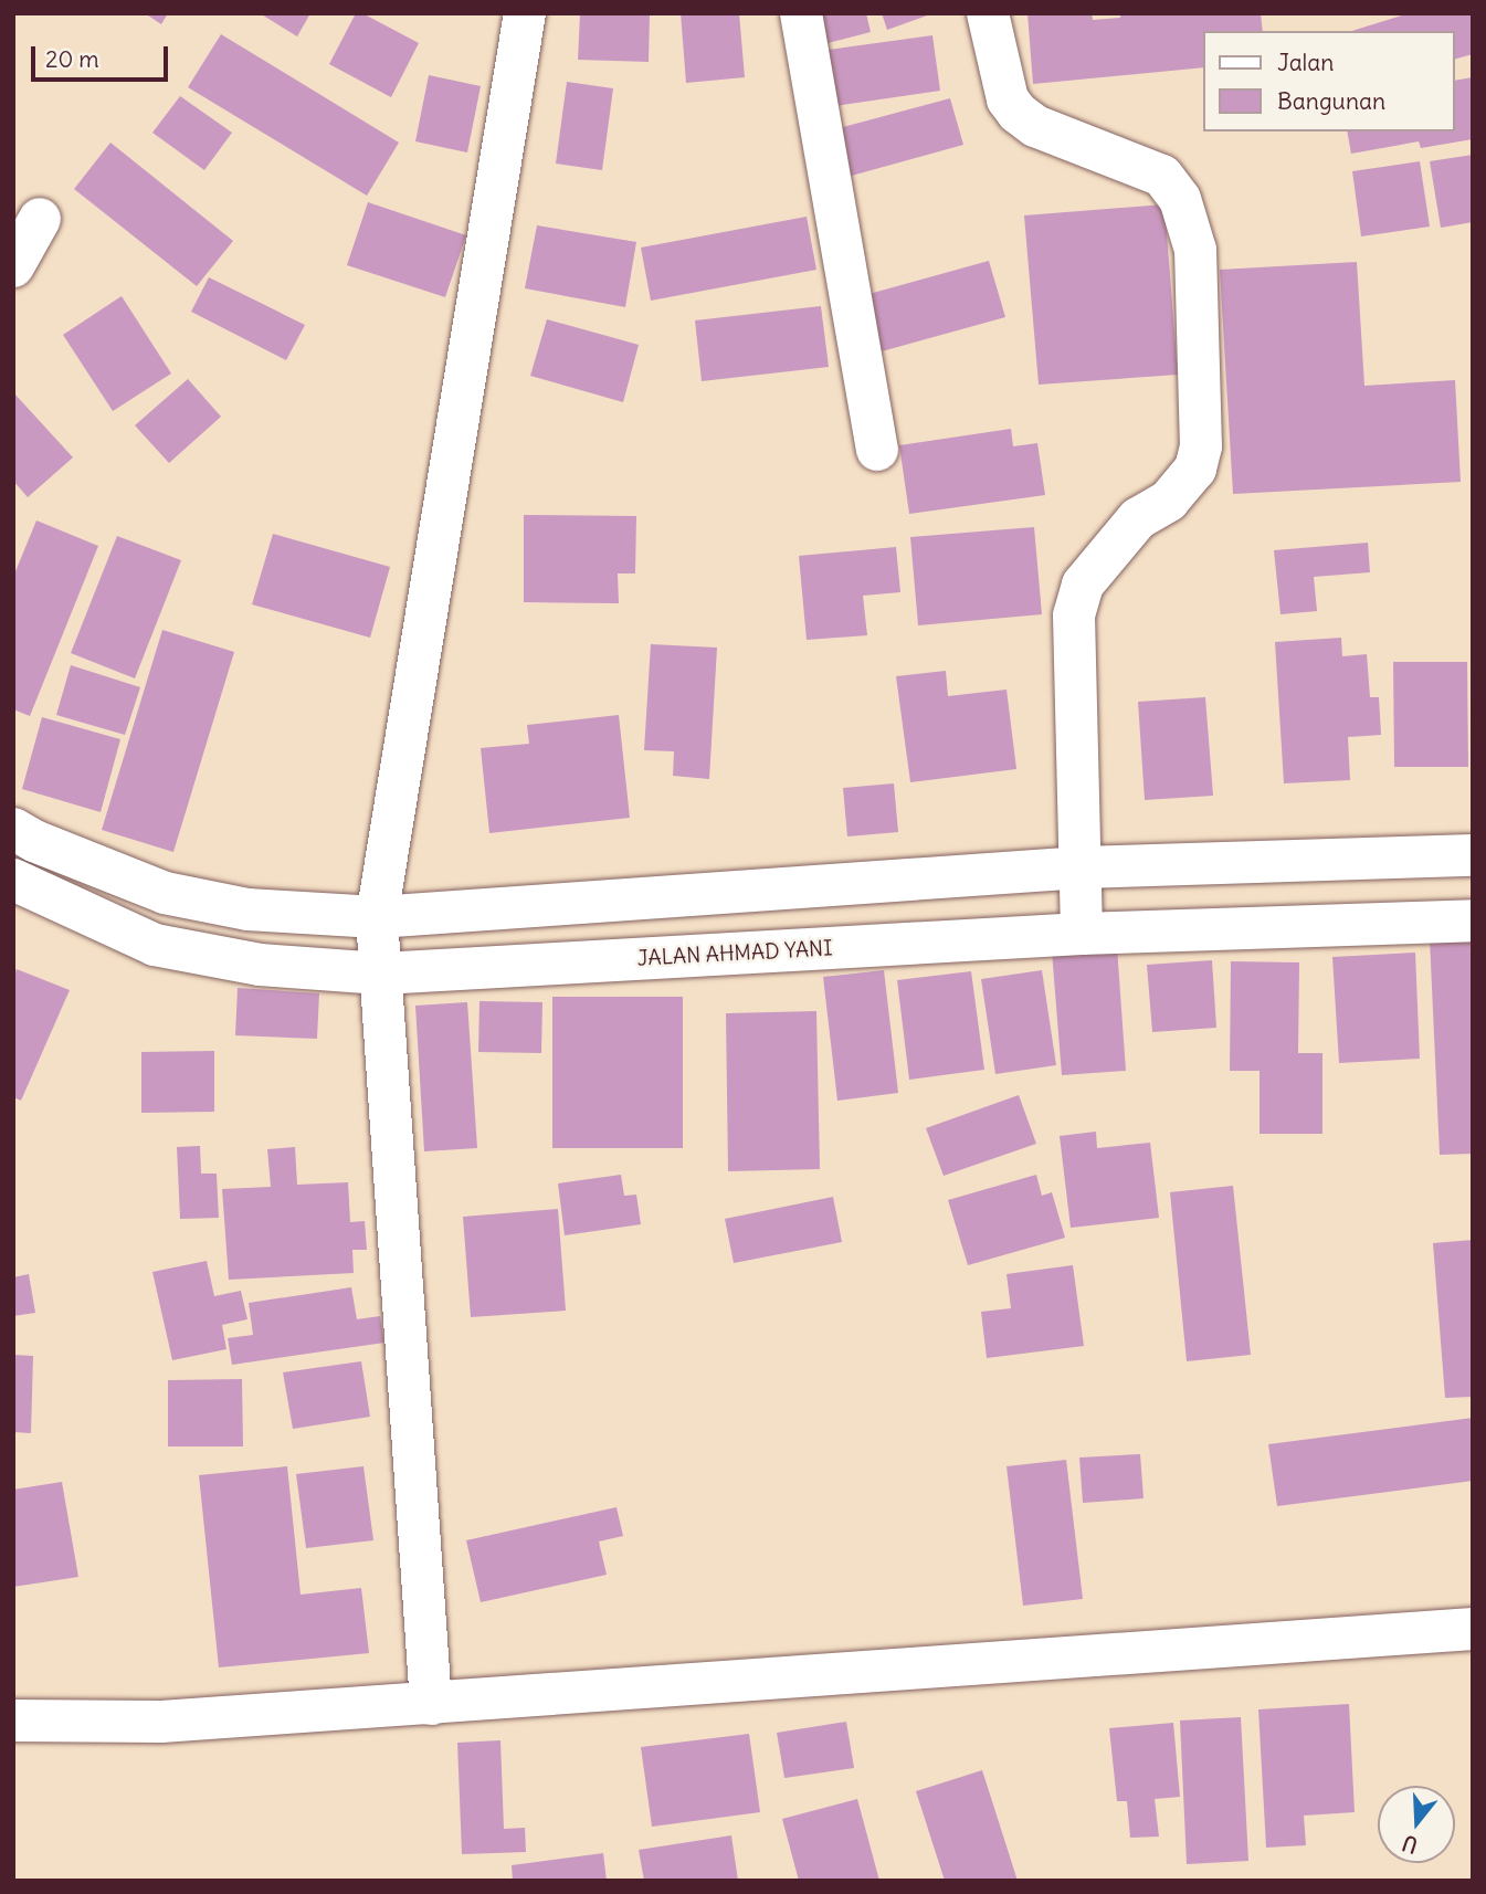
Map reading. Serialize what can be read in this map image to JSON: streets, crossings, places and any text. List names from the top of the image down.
{
  "streets": {
    "main road": ["JALAN AHMAD YANI"]
  },
  "legend": ["Jalan", "Bangunan"],
  "scale_bar": "20 m",
  "north": "bottom"
}
